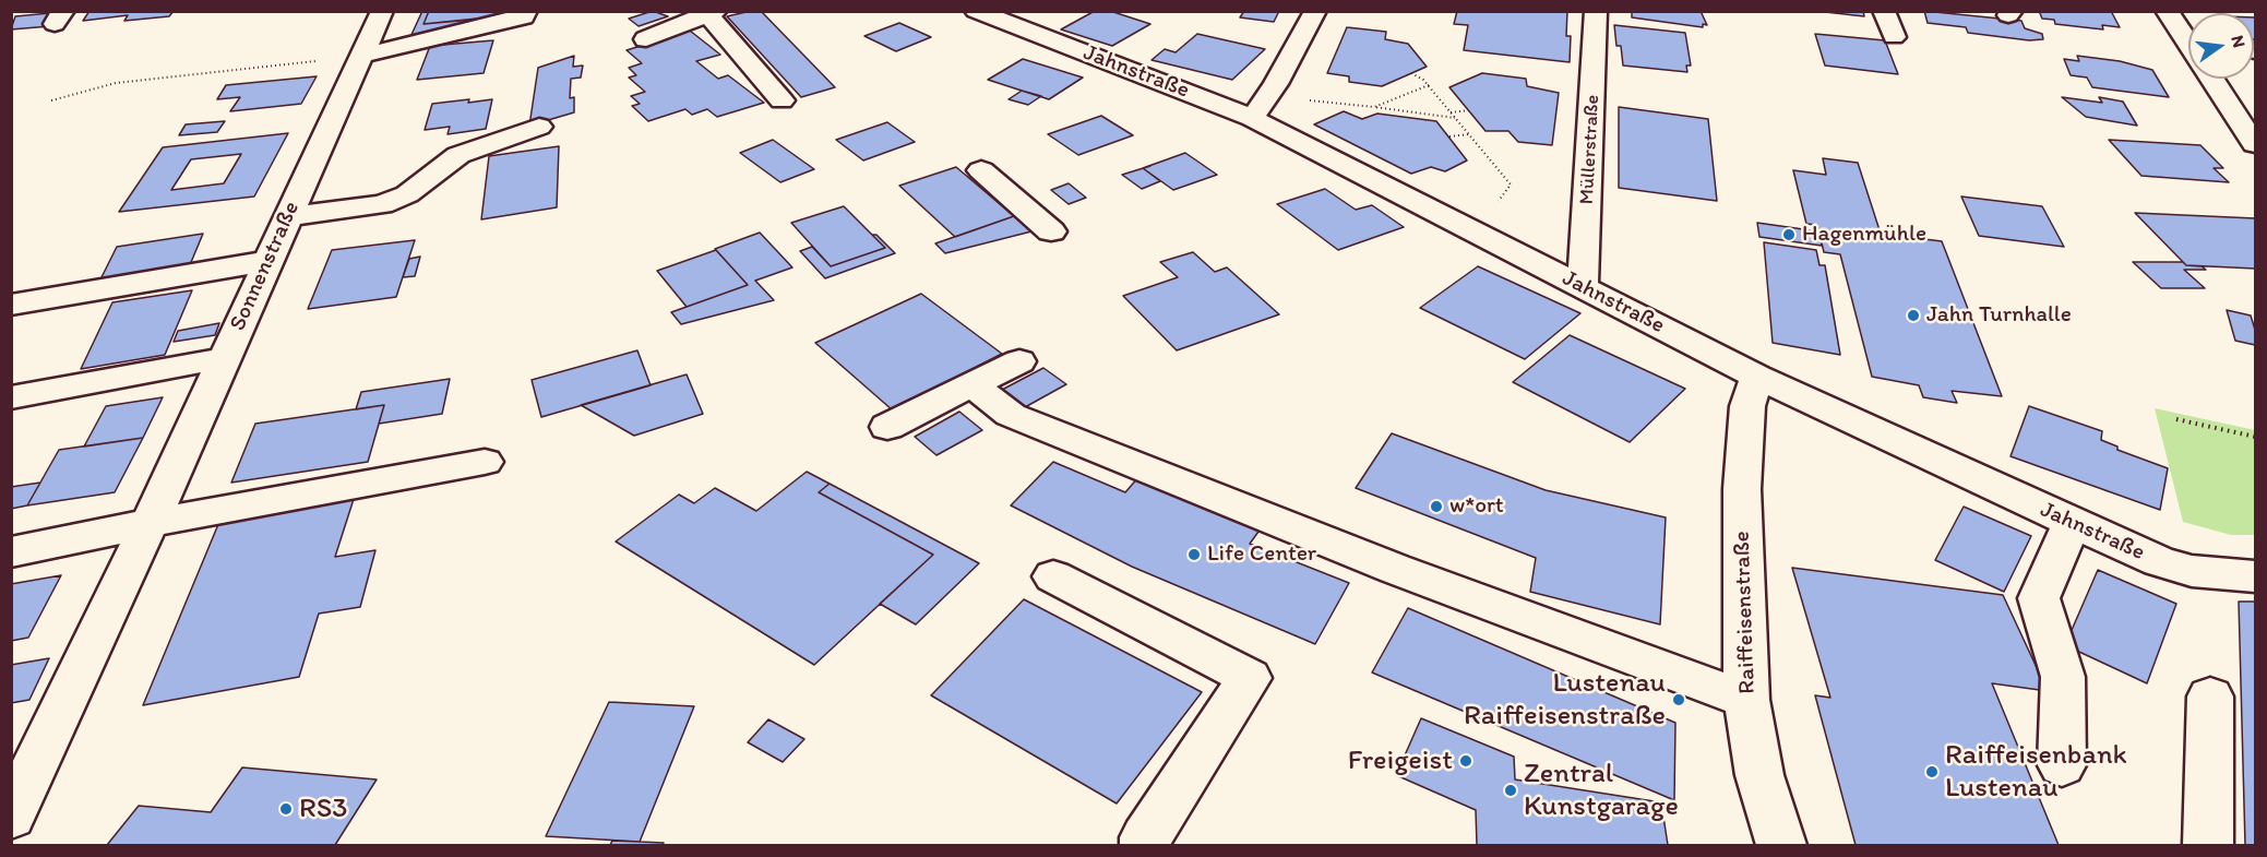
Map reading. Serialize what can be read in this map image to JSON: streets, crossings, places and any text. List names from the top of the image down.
{
  "streets": {
    "street": [
      "Jahnstraße",
      "Müllerstraße",
      "Sonnenstraße",
      "Raiffeisenstraße"
    ]
  },
  "crossings": [
    ["Jahnstraße", "Müllerstraße"],
    ["Jahnstraße", "Raiffeisenstraße"]
  ],
  "places": [
    "Hagenmühle",
    "Jahn Turnhalle",
    "w*ort",
    "Life Center",
    "Lustenau Raiffeisenstraße",
    "Freigeist",
    "Raiffeisenbank Lustenau",
    "Zentral Kunstgarage",
    "RS3"
  ],
  "north": "right"
}
